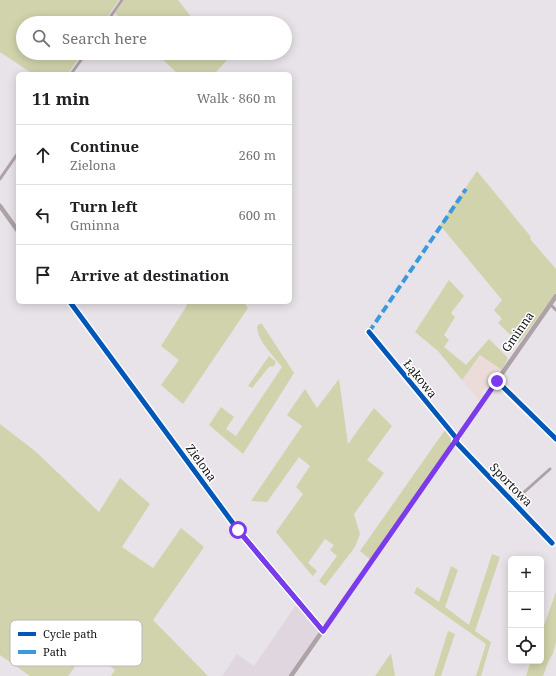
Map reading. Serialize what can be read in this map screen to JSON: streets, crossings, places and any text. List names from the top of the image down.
{
  "streets": {
    "main road": ["Gminna", "Zielona"],
    "street": ["Łąkowa", "Sportowa"]
  },
  "crossings": [
    ["Gminna", "Łąkowa"],
    ["Gminna", "Zielona"],
    ["Gminna", "Sportowa"],
    ["Łąkowa", "Sportowa"]
  ],
  "legend": ["Cycle path", "Path"],
  "page": {
    "search": "Search here",
    "heading": ["11 min", "Walk · 860 m"],
    "list": [
      ["Continue", "Zielona", "260 m"],
      ["Turn left", "Gminna", "600 m"],
      "Arrive at destination"
    ],
    "map_buttons": ["+", "−"]
  }
}
